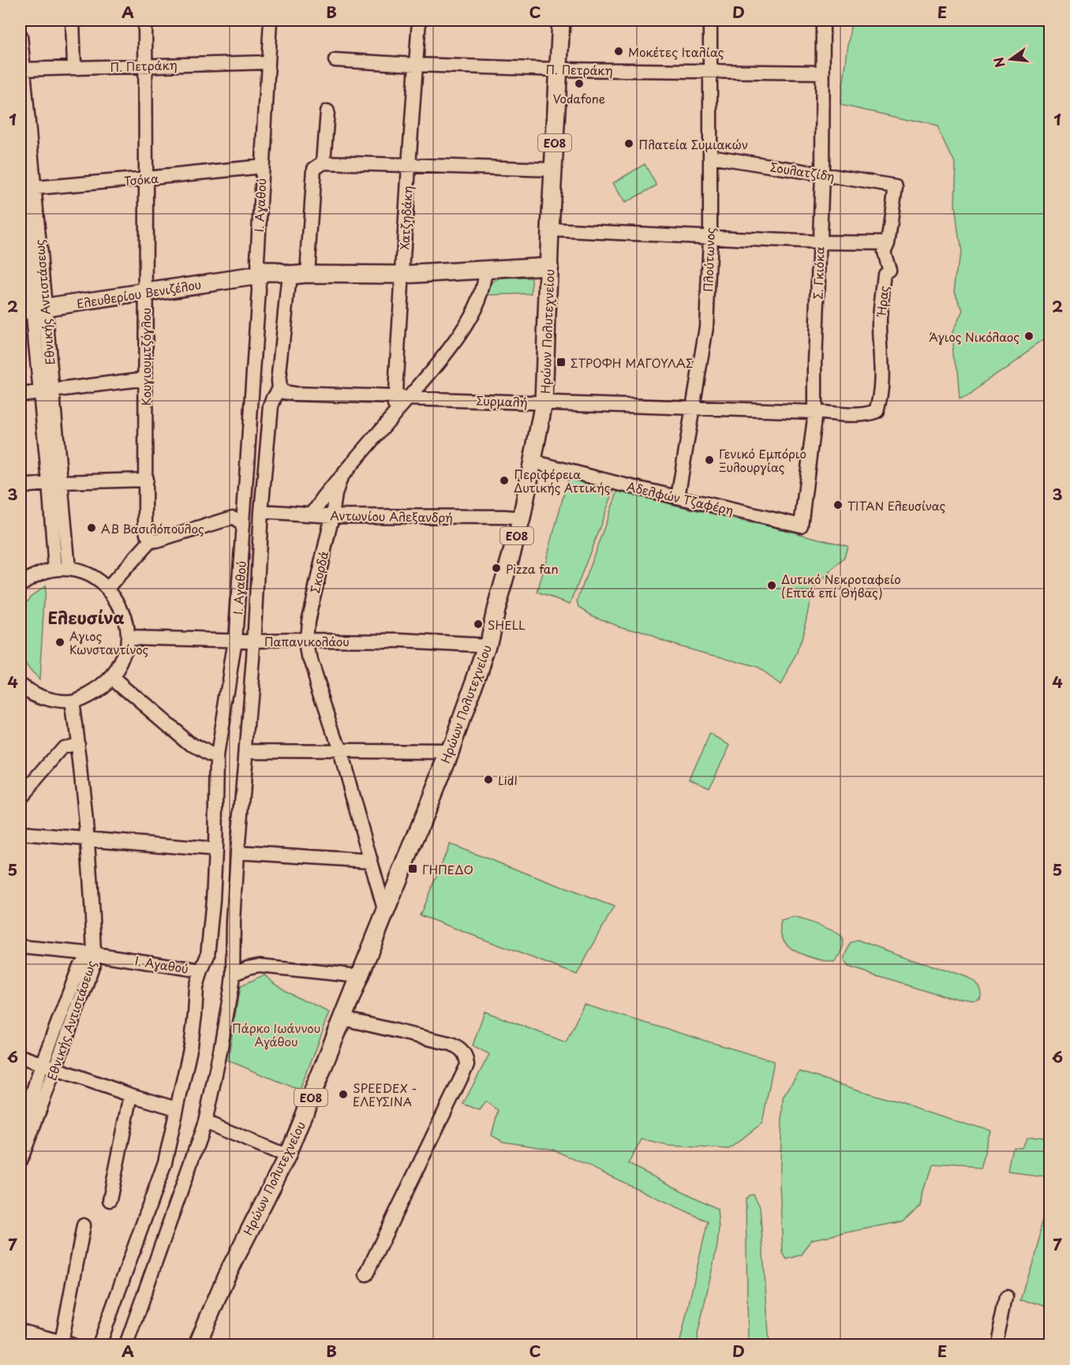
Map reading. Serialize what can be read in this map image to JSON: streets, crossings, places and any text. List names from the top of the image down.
{
  "streets": {
    "main road": ["ΕΟ8", "Ελευθερίου Βενιζέλου", "Ηρώων Πολυτεχνείου"],
    "street": [
      "Π. Πετράκη",
      "Σουλατζίδη",
      "Τσόκα",
      "Ι. Αγαθού",
      "Χατζηδάκη",
      "Πλούτωνος",
      "Σ. Γκιόκα",
      "Ήρας",
      "Εθνικής Αντιστάσεως",
      "Κουγιουμτζόγλου",
      "Συρμαλή",
      "Αδελφών Τζαφέρη",
      "Αντωνίου Αλεξανδρή",
      "Σκορδά",
      "Παπανικολάου"
    ]
  },
  "crossings": [
    ["Π. Πετράκη", "Ι. Αγαθού"],
    ["Π. Πετράκη", "Χατζηδάκη"],
    ["Π. Πετράκη", "Πλούτωνος"],
    ["Π. Πετράκη", "Σ. Γκιόκα"],
    ["Π. Πετράκη", "Εθνικής Αντιστάσεως"],
    ["Π. Πετράκη", "Ηρώων Πολυτεχνείου"],
    ["Π. Πετράκη", "Κουγιουμτζόγλου"],
    ["Σουλατζίδη", "Πλούτωνος"],
    ["Σουλατζίδη", "Σ. Γκιόκα"],
    ["Σουλατζίδη", "Ήρας"],
    ["Τσόκα", "Ι. Αγαθού"],
    ["Τσόκα", "Εθνικής Αντιστάσεως"],
    ["Τσόκα", "Κουγιουμτζόγλου"],
    ["Ι. Αγαθού", "Ελευθερίου Βενιζέλου"],
    ["Ι. Αγαθού", "Εθνικής Αντιστάσεως"],
    ["Ι. Αγαθού", "Παπανικολάου"],
    ["Χατζηδάκη", "Συρμαλή"],
    ["Χατζηδάκη", "Σκορδά"],
    ["Πλούτωνος", "Συρμαλή"],
    ["Πλούτωνος", "Αδελφών Τζαφέρη"],
    ["Σ. Γκιόκα", "Συρμαλή"],
    ["Σ. Γκιόκα", "Αδελφών Τζαφέρη"],
    ["Ελευθερίου Βενιζέλου", "Εθνικής Αντιστάσεως"],
    ["Ελευθερίου Βενιζέλου", "Κουγιουμτζόγλου"],
    ["Ήρας", "Συρμαλή"],
    ["Ηρώων Πολυτεχνείου", "Συρμαλή"],
    ["Ηρώων Πολυτεχνείου", "Αδελφών Τζαφέρη"],
    ["Ηρώων Πολυτεχνείου", "Αντωνίου Αλεξανδρή"],
    ["Ηρώων Πολυτεχνείου", "Σκορδά"],
    ["Ηρώων Πολυτεχνείου", "Παπανικολάου"],
    ["Συρμαλή", "Σκορδά"],
    ["Αντωνίου Αλεξανδρή", "Σκορδά"],
    ["Σκορδά", "Παπανικολάου"]
  ],
  "districts": ["Ελευσίνα"],
  "parks": ["Πάρκο Ιωάννου Αγάθου"],
  "places": {
    "other": [
      "Μοκέτες Ιταλίας",
      "Vodafone",
      "Πλατεία Συμιακών",
      "Άγιος Νικόλαος",
      "Γενικό Εμπόριο Ξυλουργίας",
      "Περιφέρεια Δυτικής Αττικής",
      "TITAN Ελευσίνας",
      "ΑΒ Βασιλόπουλος",
      "Pizza fan",
      "Δυτικό Νεκροταφείο (Επτά επί Θήβας)",
      "SHELL",
      "Αγιος Κωνσταντίνος",
      "Lidl",
      "SPEEDEX - ΕΛΕΥΣΙΝΑ"
    ],
    "transit": ["ΣΤΡΟΦΗ ΜΑΓΟΥΛΑΣ", "ΓΗΠΕΔΟ"]
  },
  "north": "left",
  "grid": {
    "columns": [
      "A",
      "B",
      "C",
      "D",
      "E"
    ],
    "rows": [
      "1",
      "2",
      "3",
      "4",
      "5",
      "6",
      "7"
    ]
  }
}
